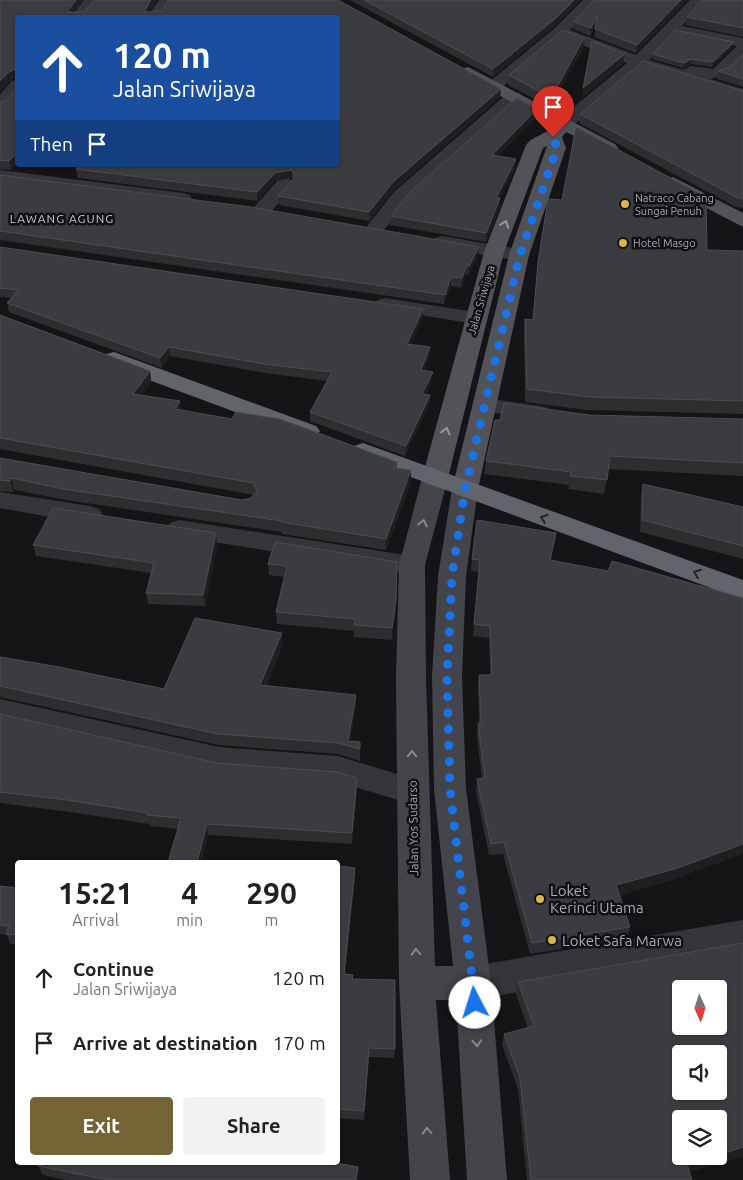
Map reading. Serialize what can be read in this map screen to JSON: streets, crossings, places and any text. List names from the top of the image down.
{
  "streets": {
    "main road": ["Jalan Sriwijaya", "Jalan Yos Sudarso"]
  },
  "crossings": [
    ["Jalan Sriwijaya", "Jalan Yos Sudarso"]
  ],
  "districts": ["LAWANG AGUNG"],
  "places": [
    "Natraco Cabang Sungai Penuh",
    "Hotel Masgo",
    "Loket Kerinci Utama",
    "Loket Safa Marwa"
  ],
  "north": "bottom",
  "page": {
    "turn": ["120 m", "Jalan Sriwijaya"],
    "then": "Then",
    "eta": [
      "15:21",
      "Arrival",
      "4",
      "min",
      "290",
      "m"
    ],
    "list": [
      {
        "name": "Continue",
        "note": "Jalan Sriwijaya",
        "value": "120 m"
      },
      {
        "name": "Arrive at destination",
        "value": "170 m"
      }
    ],
    "buttons": ["Exit", "Share"]
  }
}
